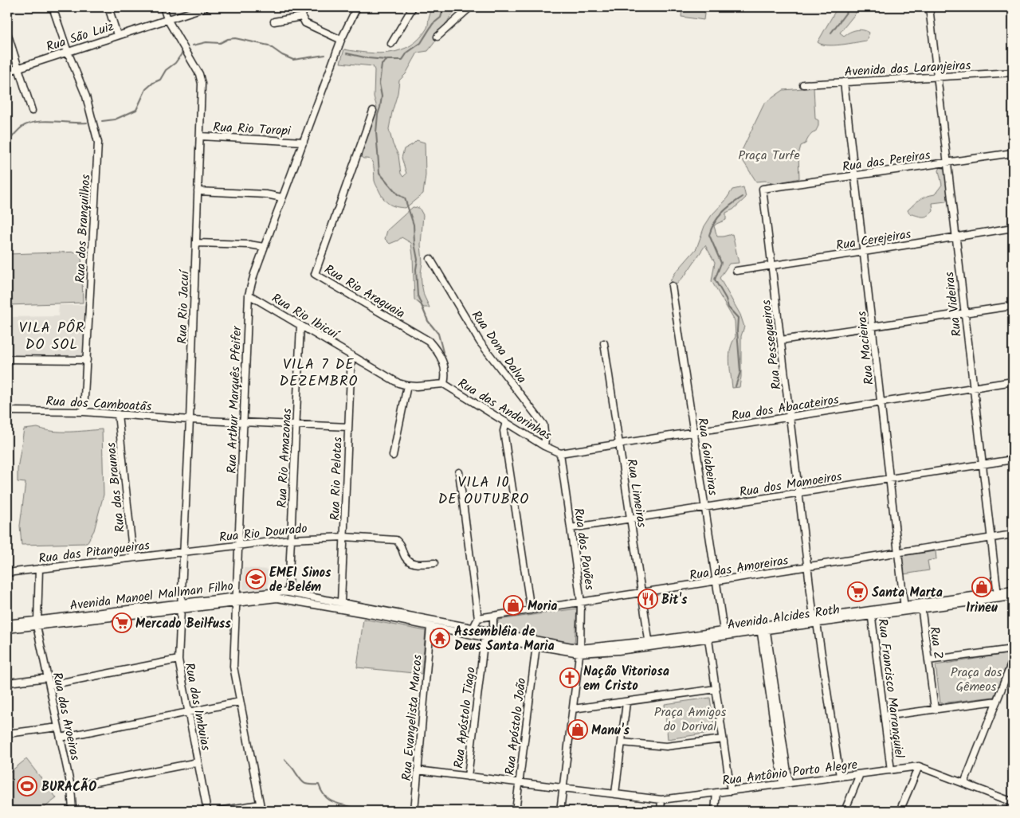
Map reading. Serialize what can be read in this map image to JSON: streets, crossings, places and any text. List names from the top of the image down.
{
  "streets": {
    "street": [
      "Rua São Luiz",
      "Avenida das Laranjeiras",
      "Rua Rio Toropi",
      "Rua das Pereiras",
      "Rua dos Branquilhos",
      "Rua Cerejeiras",
      "Rua Rio Araguaia",
      "Rua Videiras",
      "Rua Rio Jacuí",
      "Rua Rio Ibicuí",
      "Rua Pessegueiros",
      "Rua Dona Dalva",
      "Rua Macieiras",
      "Rua Arthur Marquês Pfeifer",
      "Rua dos Camboatãs",
      "Rua dos Abacateiros",
      "Rua das Andorinhas",
      "Rua Goiabeiras",
      "Rua Rio Amazonas",
      "Rua Rio Pelotas",
      "Rua dos Mamoeiros",
      "Rua das Braunas",
      "Rua Limeiras",
      "Rua Rio Dourado",
      "Rua dos Pavões",
      "Rua das Pitangueiras",
      "Rua das Amoreiras",
      "Avenida Manoel Mallman Filho",
      "Avenida Alcides Roth",
      "Rua Z",
      "Rua Francisco Marranquiel",
      "Rua das Imbuias",
      "Rua das Aroeiras",
      "Rua Evangelista Marcos",
      "Rua Apóstolo Tiago",
      "Rua Apóstolo João",
      "Rua Antônio Porto Alegre"
    ]
  },
  "crossings": [
    ["Rua São Luiz", "Rua dos Branquilhos"],
    ["Rua São Luiz", "Rua Rio Jacuí"],
    ["Avenida das Laranjeiras", "Rua Videiras"],
    ["Avenida das Laranjeiras", "Rua Macieiras"],
    ["Rua Rio Toropi", "Rua Rio Jacuí"],
    ["Rua Rio Toropi", "Rua Arthur Marquês Pfeifer"],
    ["Rua das Pereiras", "Rua Videiras"],
    ["Rua das Pereiras", "Rua Pessegueiros"],
    ["Rua das Pereiras", "Rua Macieiras"],
    ["Rua dos Branquilhos", "Rua dos Camboatãs"],
    ["Rua Cerejeiras", "Rua Videiras"],
    ["Rua Cerejeiras", "Rua Pessegueiros"],
    ["Rua Cerejeiras", "Rua Macieiras"],
    ["Rua Rio Araguaia", "Rua das Andorinhas"],
    ["Rua Videiras", "Rua dos Abacateiros"],
    ["Rua Videiras", "Rua dos Mamoeiros"],
    ["Rua Videiras", "Rua das Amoreiras"],
    ["Rua Videiras", "Avenida Alcides Roth"],
    ["Rua Rio Jacuí", "Rua dos Camboatãs"],
    ["Rua Rio Jacuí", "Rua Rio Dourado"],
    ["Rua Rio Jacuí", "Rua das Pitangueiras"],
    ["Rua Rio Jacuí", "Avenida Manoel Mallman Filho"],
    ["Rua Rio Jacuí", "Rua das Imbuias"],
    ["Rua Rio Ibicuí", "Rua Arthur Marquês Pfeifer"],
    ["Rua Rio Ibicuí", "Rua das Andorinhas"],
    ["Rua Rio Ibicuí", "Rua Rio Amazonas"],
    ["Rua Rio Ibicuí", "Rua Rio Pelotas"],
    ["Rua Pessegueiros", "Rua dos Abacateiros"],
    ["Rua Pessegueiros", "Rua dos Mamoeiros"],
    ["Rua Pessegueiros", "Rua das Amoreiras"],
    ["Rua Pessegueiros", "Avenida Alcides Roth"],
    ["Rua Pessegueiros", "Rua Antônio Porto Alegre"],
    ["Rua Dona Dalva", "Rua das Andorinhas"],
    ["Rua Macieiras", "Rua dos Abacateiros"],
    ["Rua Macieiras", "Rua dos Mamoeiros"],
    ["Rua Macieiras", "Rua das Amoreiras"],
    ["Rua Macieiras", "Avenida Alcides Roth"],
    ["Rua Arthur Marquês Pfeifer", "Rua dos Camboatãs"],
    ["Rua Arthur Marquês Pfeifer", "Rua Rio Dourado"],
    ["Rua Arthur Marquês Pfeifer", "Avenida Manoel Mallman Filho"],
    ["Rua dos Camboatãs", "Rua Rio Amazonas"],
    ["Rua dos Camboatãs", "Rua Rio Pelotas"],
    ["Rua dos Camboatãs", "Rua das Braunas"],
    ["Rua dos Abacateiros", "Rua das Andorinhas"],
    ["Rua dos Abacateiros", "Rua Goiabeiras"],
    ["Rua dos Abacateiros", "Rua Limeiras"],
    ["Rua dos Abacateiros", "Rua dos Pavões"],
    ["Rua das Andorinhas", "Rua Rio Pelotas"],
    ["Rua das Andorinhas", "Rua dos Pavões"],
    ["Rua Goiabeiras", "Rua dos Mamoeiros"],
    ["Rua Goiabeiras", "Rua das Amoreiras"],
    ["Rua Goiabeiras", "Avenida Alcides Roth"],
    ["Rua Rio Amazonas", "Rua Rio Dourado"],
    ["Rua Rio Amazonas", "Avenida Manoel Mallman Filho"],
    ["Rua Rio Pelotas", "Rua Rio Dourado"],
    ["Rua Rio Pelotas", "Avenida Manoel Mallman Filho"],
    ["Rua dos Mamoeiros", "Rua Limeiras"],
    ["Rua dos Mamoeiros", "Rua dos Pavões"],
    ["Rua das Braunas", "Rua das Pitangueiras"],
    ["Rua Limeiras", "Rua das Amoreiras"],
    ["Rua Limeiras", "Avenida Alcides Roth"],
    ["Rua Rio Dourado", "Rua das Pitangueiras"],
    ["Rua dos Pavões", "Rua das Amoreiras"],
    ["Rua dos Pavões", "Avenida Manoel Mallman Filho"],
    ["Rua dos Pavões", "Avenida Alcides Roth"],
    ["Rua dos Pavões", "Rua Antônio Porto Alegre"],
    ["Rua das Pitangueiras", "Rua das Aroeiras"],
    ["Avenida Manoel Mallman Filho", "Avenida Alcides Roth"],
    ["Avenida Manoel Mallman Filho", "Rua das Imbuias"],
    ["Avenida Manoel Mallman Filho", "Rua das Aroeiras"],
    ["Avenida Manoel Mallman Filho", "Rua Evangelista Marcos"],
    ["Avenida Manoel Mallman Filho", "Rua Apóstolo Tiago"],
    ["Avenida Manoel Mallman Filho", "Rua Apóstolo João"],
    ["Avenida Alcides Roth", "Rua Z"],
    ["Avenida Alcides Roth", "Rua Francisco Marranquiel"],
    ["Rua Francisco Marranquiel", "Rua Antônio Porto Alegre"],
    ["Rua Evangelista Marcos", "Rua Antônio Porto Alegre"],
    ["Rua Apóstolo Tiago", "Rua Antônio Porto Alegre"],
    ["Rua Apóstolo João", "Rua Antônio Porto Alegre"]
  ],
  "districts": ["VILA PÔR DO SOL", "VILA 7 DE DEZEMBRO", "VILA 10 DE OUTUBRO"],
  "parks": ["Praça Turfe", "Praça dos Gêmeos", "Praça Amigos do Dorival"],
  "places": {
    "school or university": ["EMEI Sinos de Belém"],
    "shop": ["Irineu", "Moria", "Manu's"],
    "supermarket": ["Santa Marta", "Mercado Beilfuss"],
    "restaurant": ["Bit's"],
    "temple": ["Assembléia de Deus Santa Maria"],
    "church": ["Nação Vitoriosa em Cristo"],
    "sports": ["BURACÃO"]
  }
}
